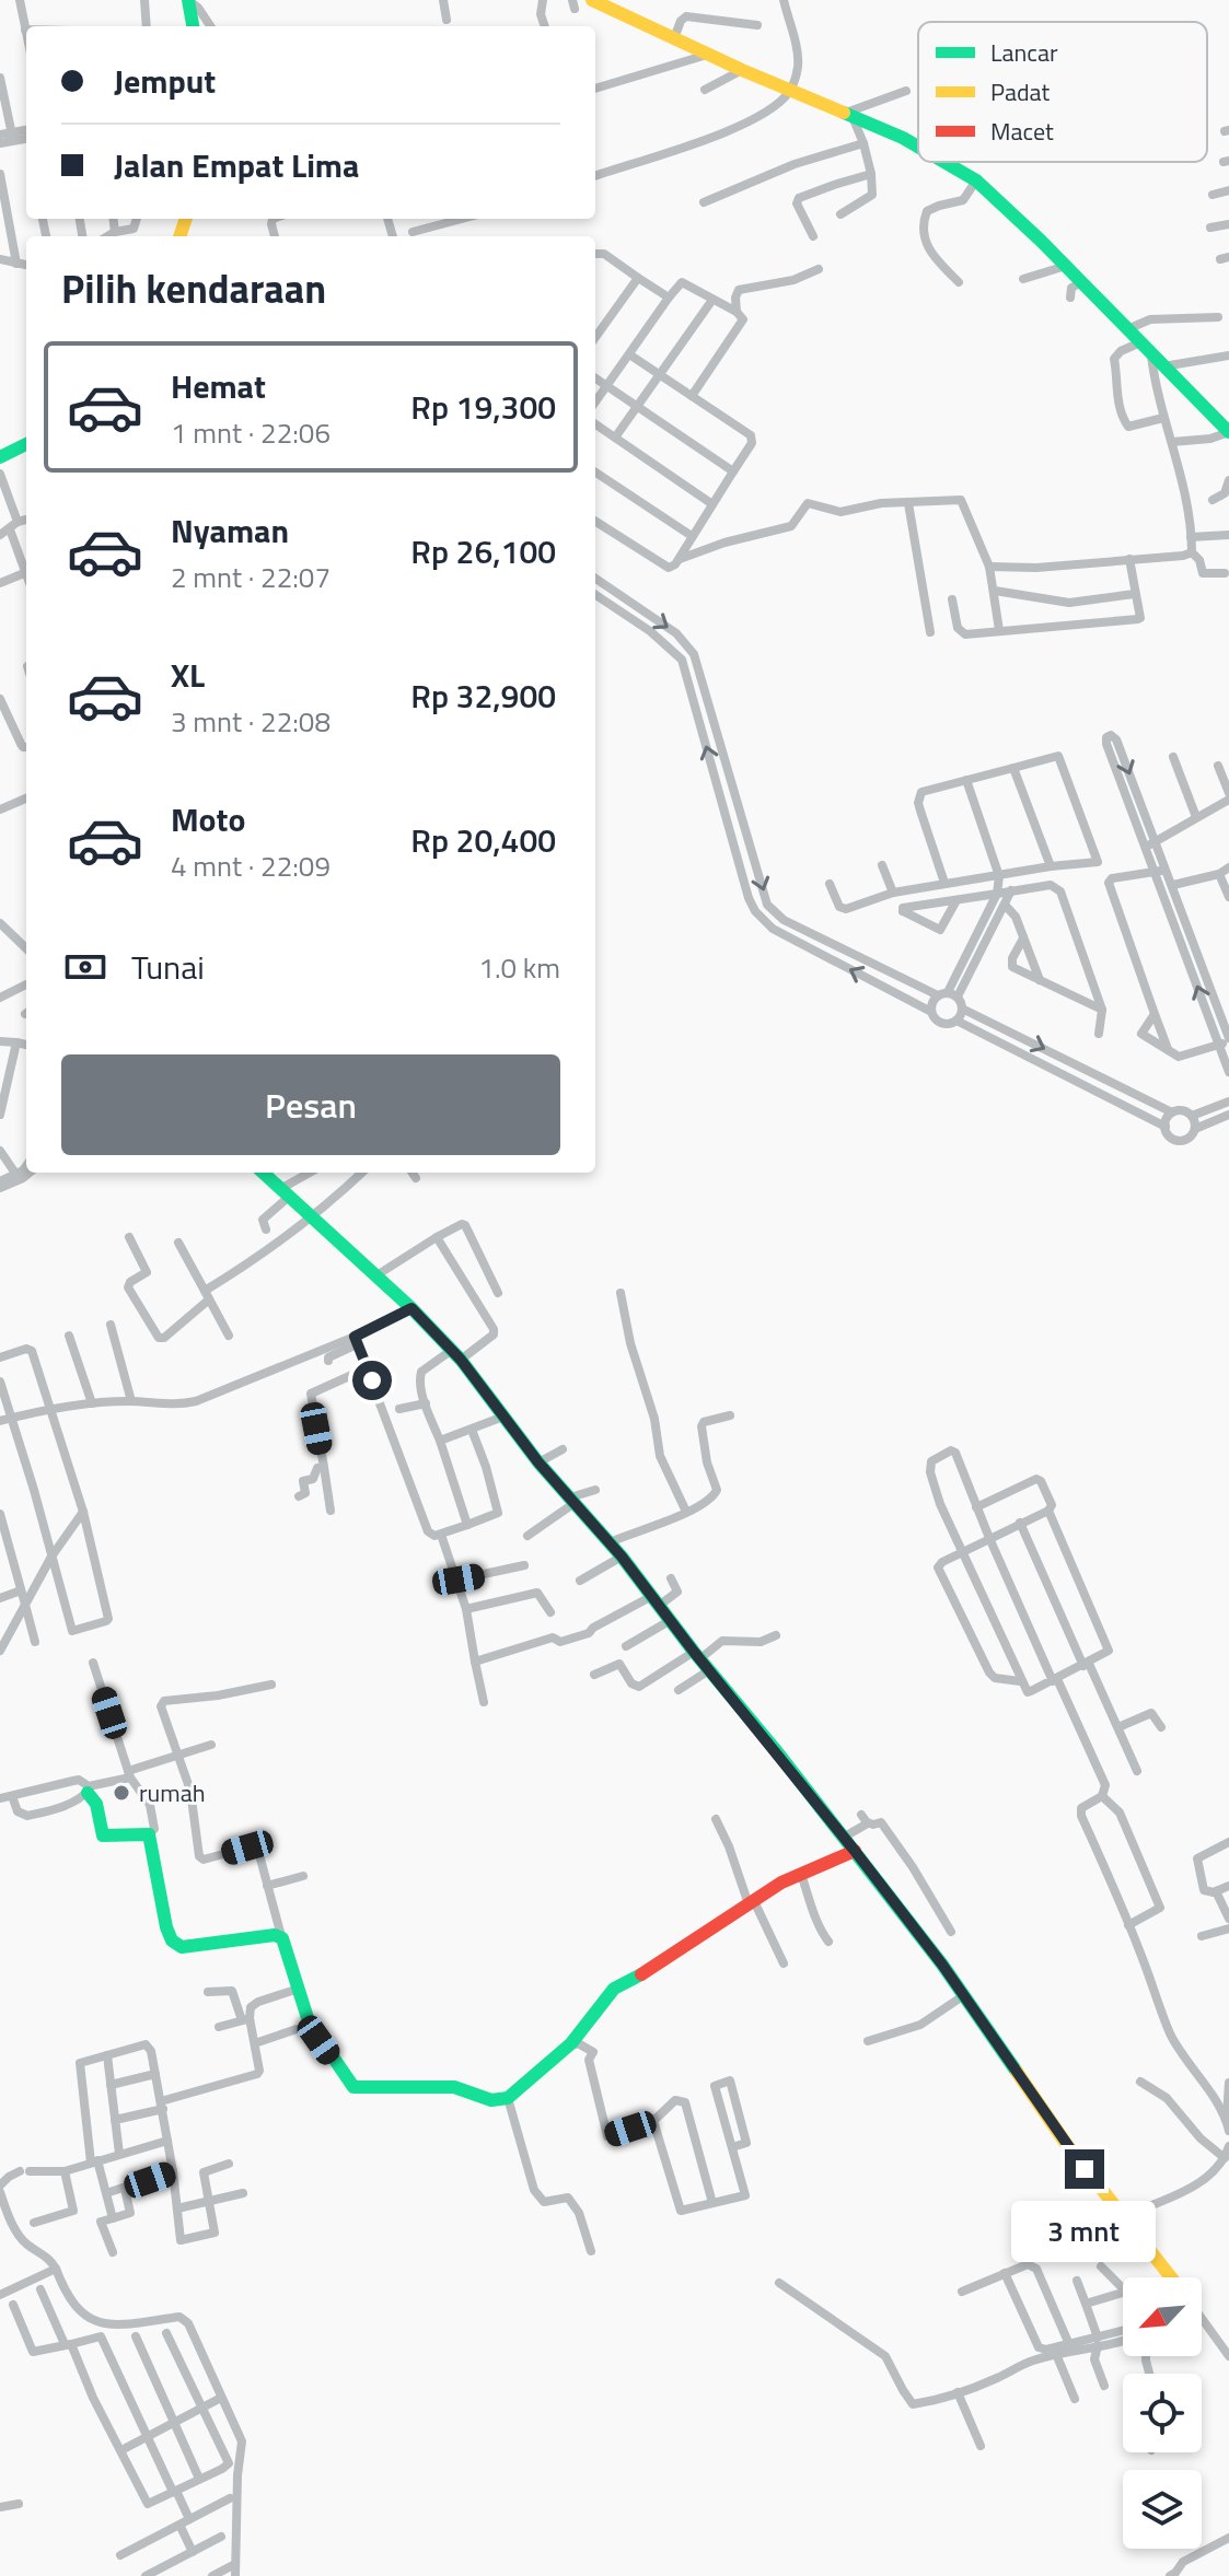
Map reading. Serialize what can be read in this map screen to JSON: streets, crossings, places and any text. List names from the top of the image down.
{
  "places": ["rumah"],
  "legend": ["Lancar", "Padat", "Macet"],
  "north": "bottom left",
  "page": {
    "banner": ["Jemput", "Jalan Empat Lima"],
    "heading": "Pilih kendaraan",
    "list": [
      {
        "name": "Hemat",
        "note": "1 mnt · 22:06",
        "value": "Rp 19,300"
      },
      {
        "name": "Nyaman",
        "note": "2 mnt · 22:07",
        "value": "Rp 26,100"
      },
      {
        "name": "XL",
        "note": "3 mnt · 22:08",
        "value": "Rp 32,900"
      },
      {
        "name": "Moto",
        "note": "4 mnt · 22:09",
        "value": "Rp 20,400"
      }
    ],
    "pay": ["Tunai", "1.0 km"],
    "buttons": "Pesan",
    "bubble": "3 mnt"
  }
}
